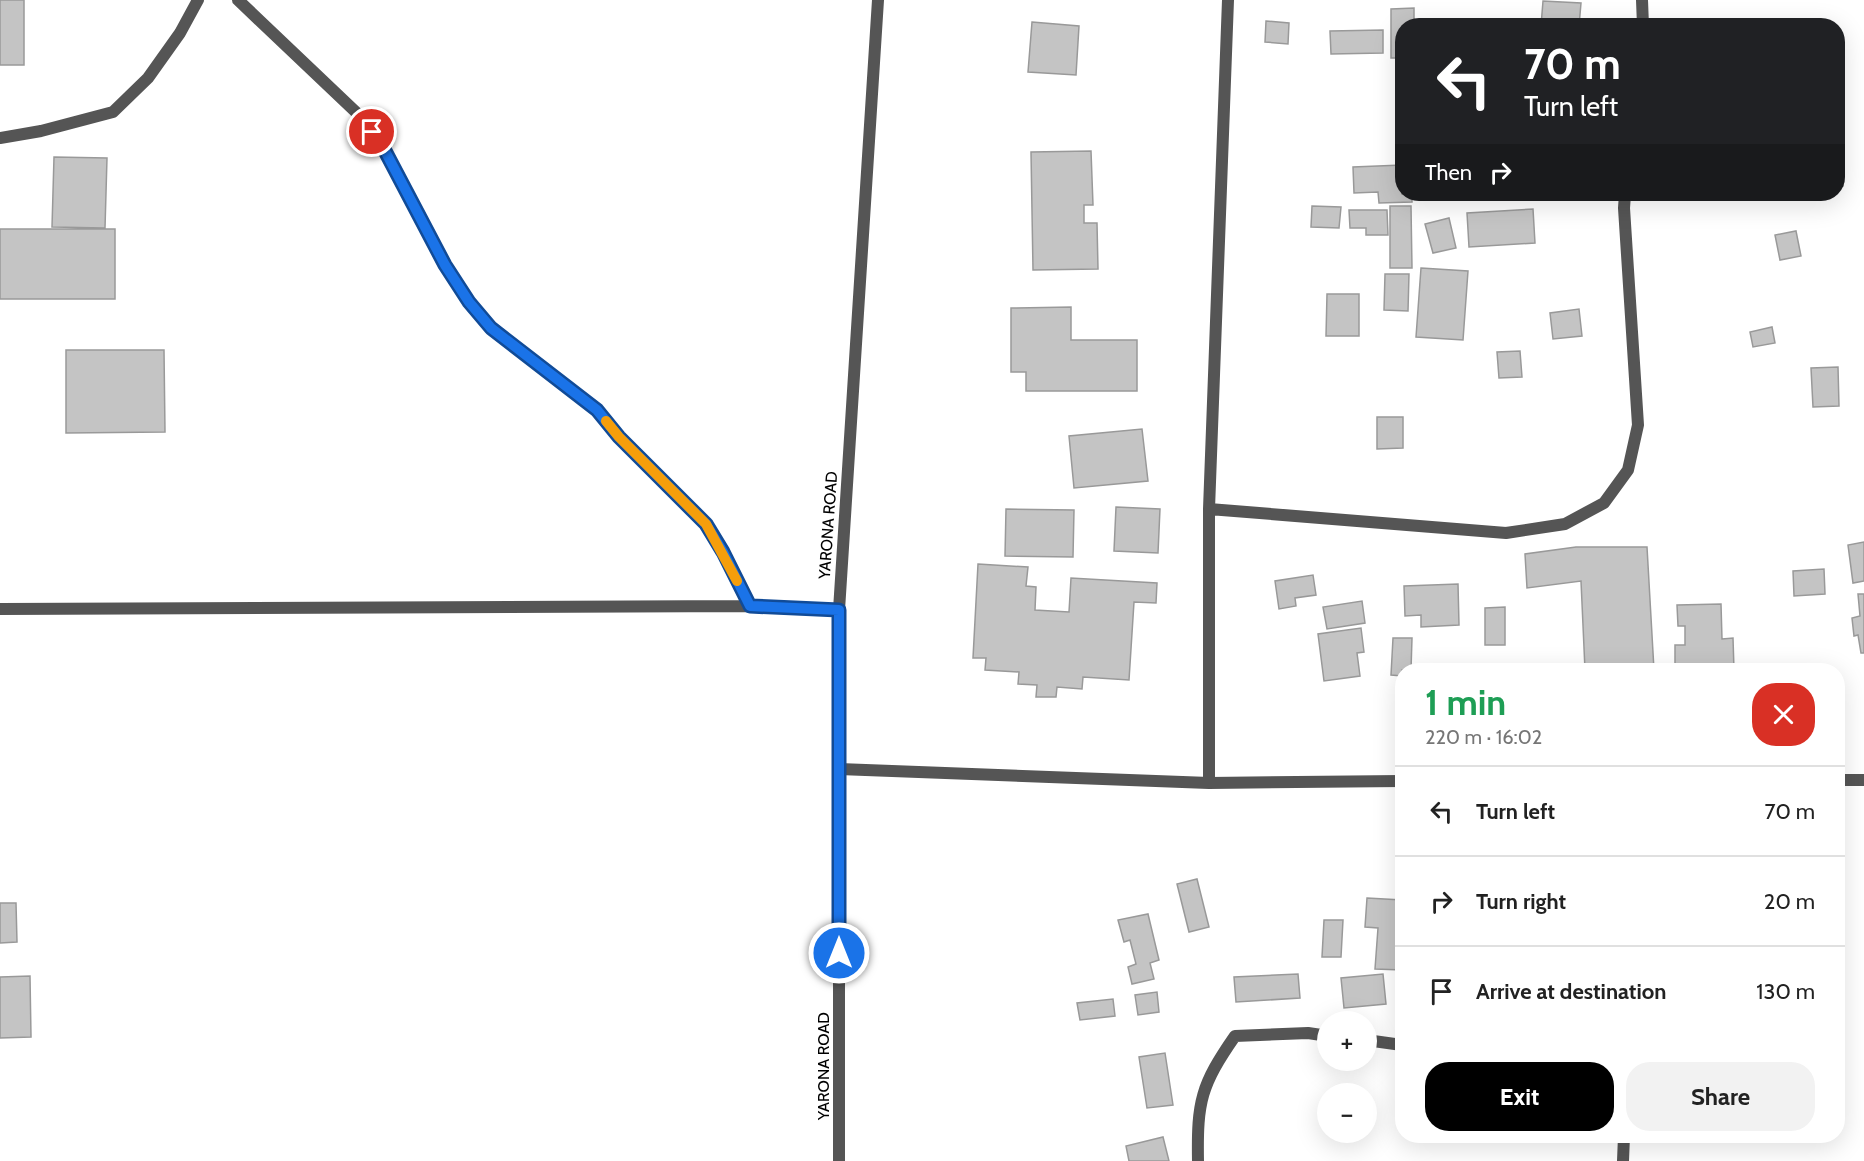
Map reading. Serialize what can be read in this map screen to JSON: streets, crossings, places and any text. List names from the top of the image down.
{
  "streets": {
    "street": ["YARONA ROAD"]
  },
  "page": {
    "turn": ["70 m", "Turn left"],
    "then": "Then",
    "heading": ["1 min", "220 m · 16:02"],
    "list": [
      {
        "name": "Turn left",
        "value": "70 m"
      },
      {
        "name": "Turn right",
        "value": "20 m"
      },
      {
        "name": "Arrive at destination",
        "value": "130 m"
      }
    ],
    "map_buttons": ["+", "−"],
    "buttons": ["Exit", "Share"]
  }
}
